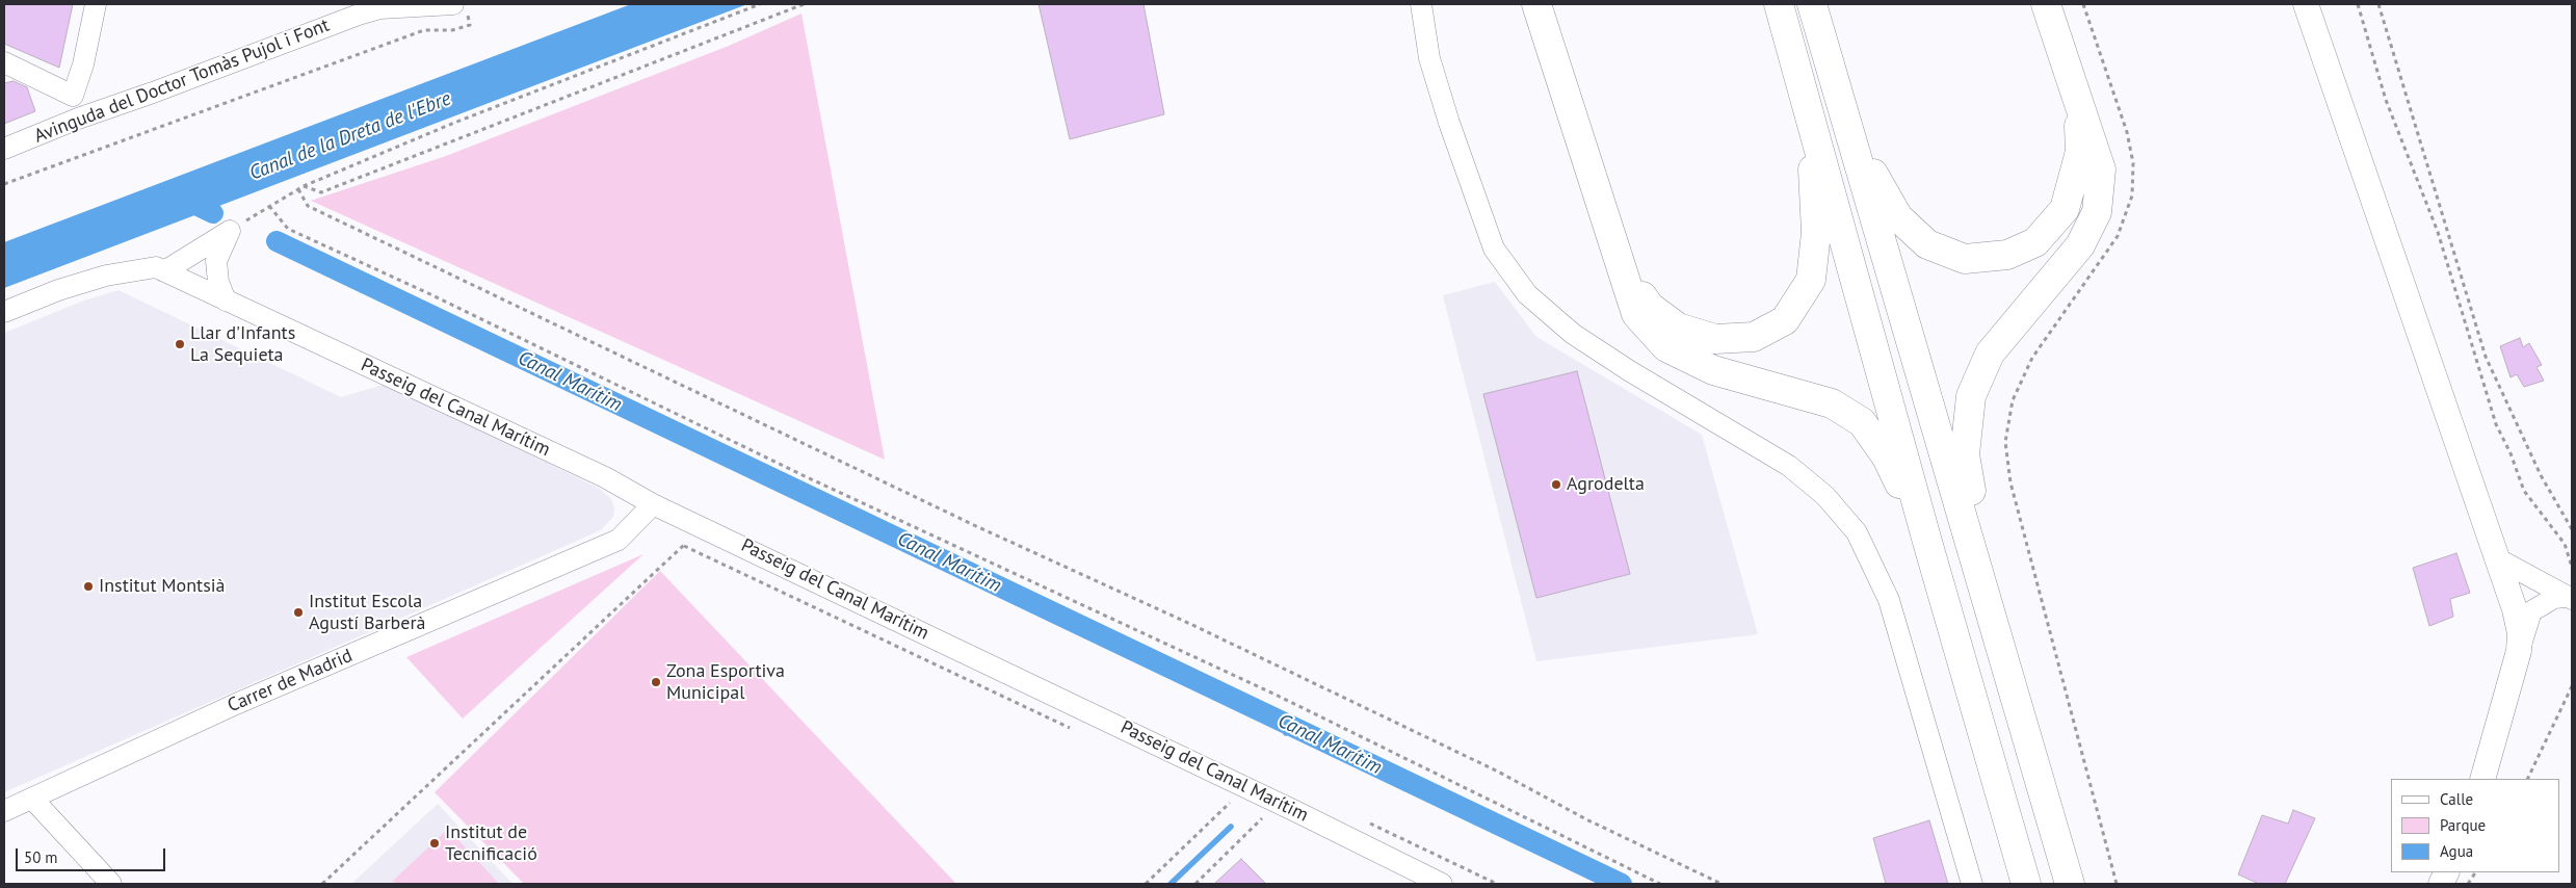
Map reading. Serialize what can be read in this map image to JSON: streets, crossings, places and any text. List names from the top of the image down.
{
  "streets": {
    "street": ["Avinguda del Doctor Tomàs Pujol i Font", "Passeig del Canal Marítim", "Carrer de Madrid"]
  },
  "crossings": [
    ["Passeig del Canal Marítim", "Carrer de Madrid"]
  ],
  "water": ["Canal de la Dreta de l'Ebre", "Canal Marítim"],
  "places": [
    "Llar d'Infants La Sequieta",
    "Agrodelta",
    "Institut Montsià",
    "Institut Escola Agustí Barberà",
    "Zona Esportiva Municipal",
    "Institut de Tecnificació"
  ],
  "legend": ["Calle", "Parque", "Agua"],
  "scale_bar": "50 m"
}
